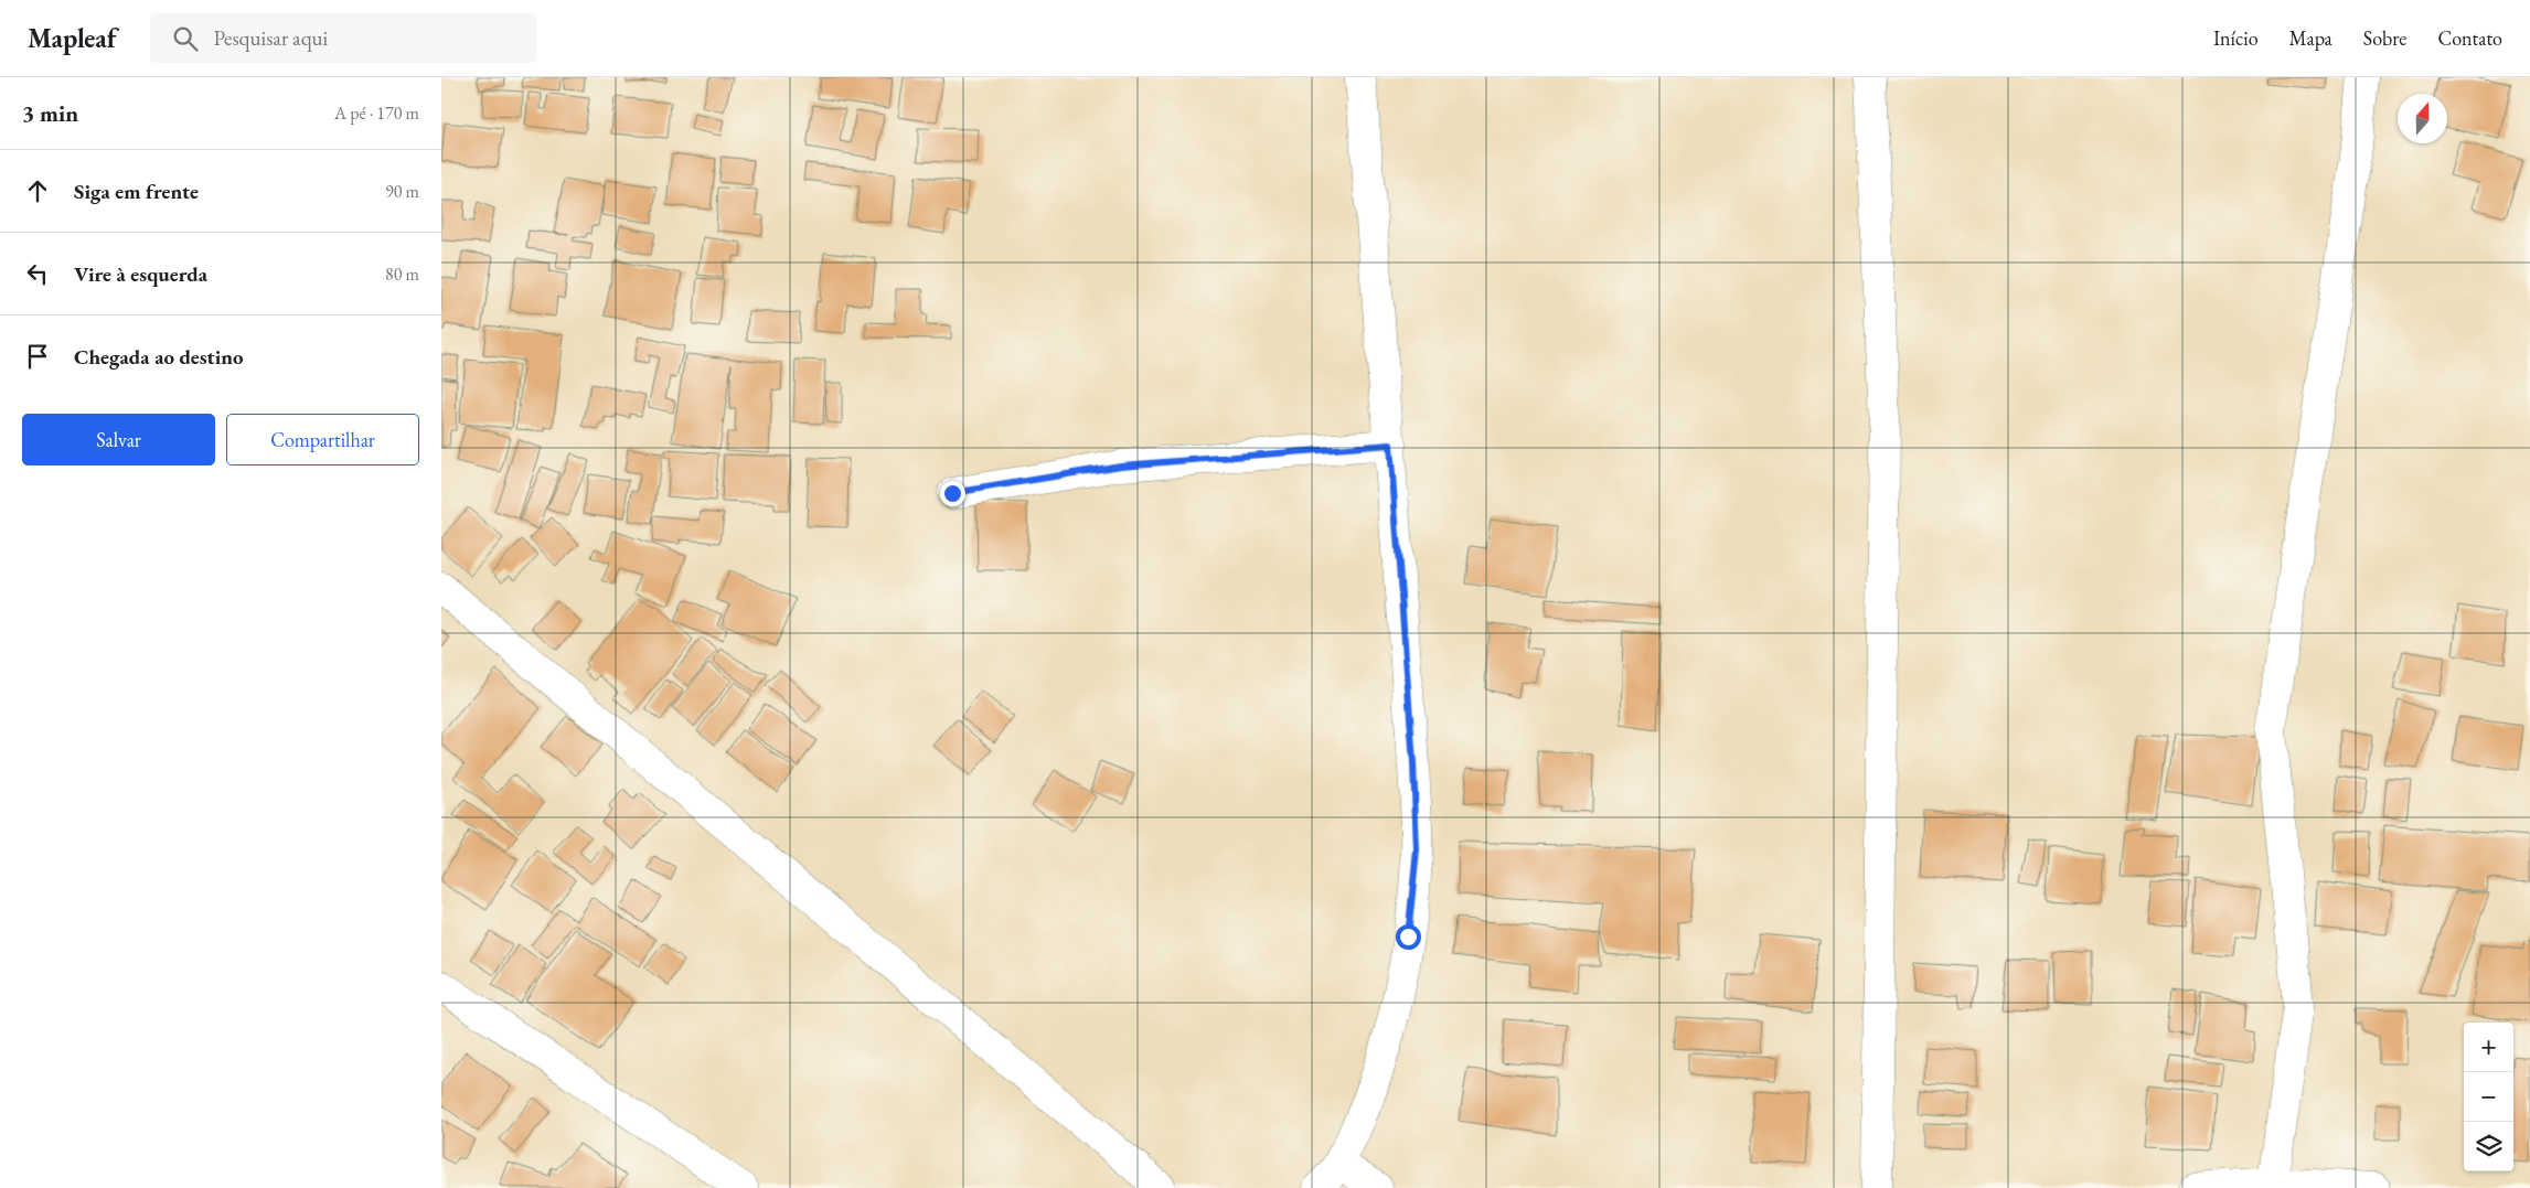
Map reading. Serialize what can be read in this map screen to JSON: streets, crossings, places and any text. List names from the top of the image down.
{
  "north": "top",
  "page": {
    "header": "Mapleaf",
    "search": "Pesquisar aqui",
    "nav": [
      "Início",
      "Mapa",
      "Sobre",
      "Contato"
    ],
    "heading": ["3 min", "A pé · 170 m"],
    "list": [
      ["Siga em frente", "90 m"],
      ["Vire à esquerda", "80 m"],
      "Chegada ao destino"
    ],
    "buttons": ["Salvar", "Compartilhar"],
    "map_buttons": ["+", "−"]
  }
}
